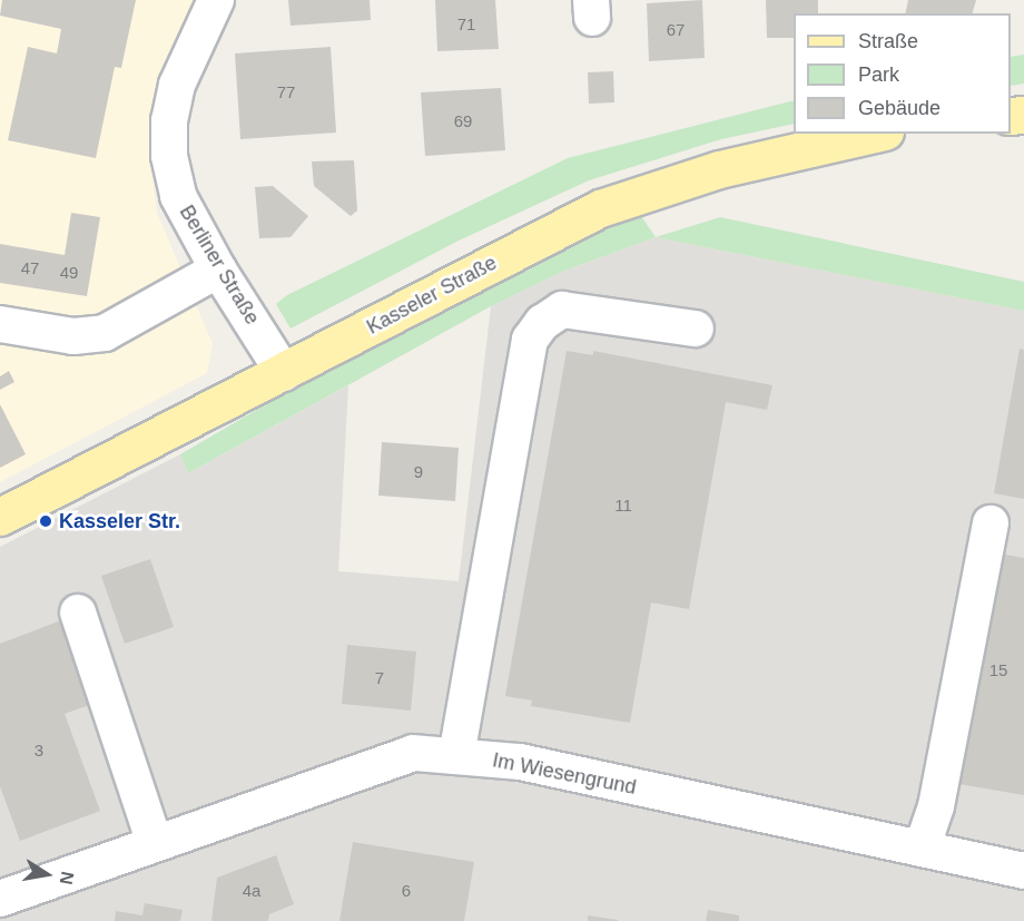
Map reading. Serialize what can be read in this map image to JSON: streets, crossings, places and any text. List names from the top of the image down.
{
  "streets": {
    "main road": ["Kasseler Straße"],
    "street": ["Berliner Straße", "Im Wiesengrund"]
  },
  "crossings": [
    ["Berliner Straße", "Kasseler Straße"]
  ],
  "places": ["Kasseler Str."],
  "house_numbers": [
    "71",
    "67",
    "77",
    "69",
    "47",
    "49",
    "9",
    "11",
    "15",
    "7",
    "3",
    "4a",
    "6"
  ],
  "legend": ["Straße", "Park", "Gebäude"],
  "north": "right"
}
